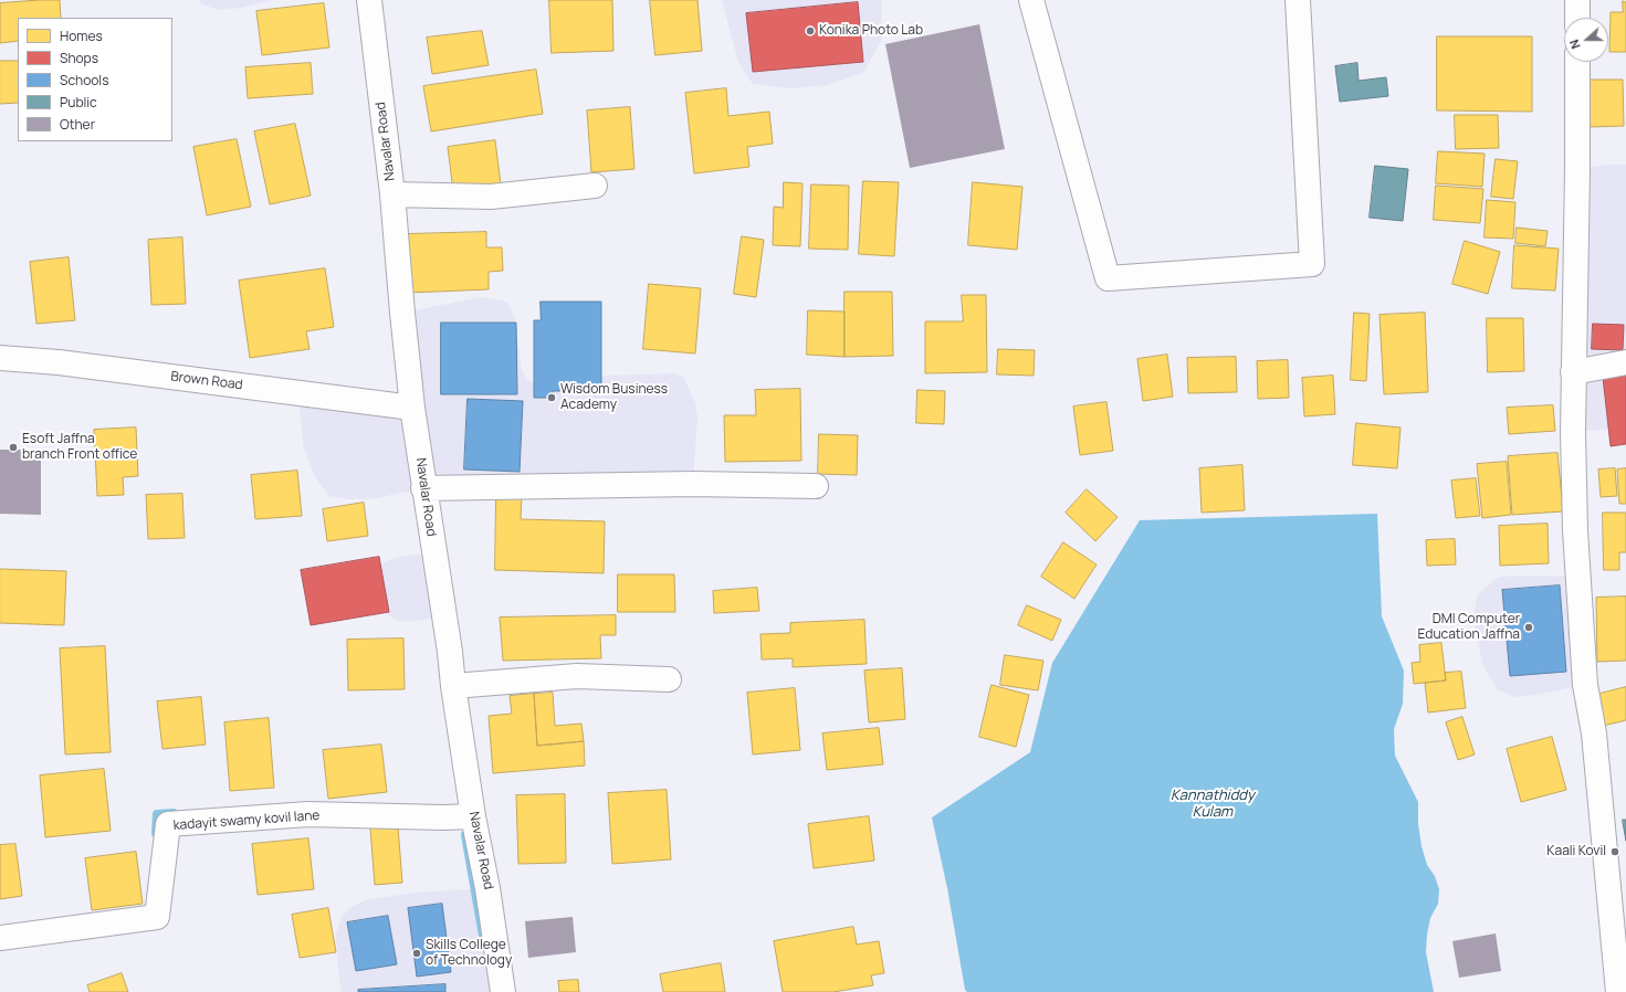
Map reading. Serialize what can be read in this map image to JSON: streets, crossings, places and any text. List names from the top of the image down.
{
  "streets": {
    "street": ["Navalar Road", "Brown Road", "kadayit swamy kovil lane"]
  },
  "crossings": [
    ["Navalar Road", "Brown Road"],
    ["Navalar Road", "kadayit swamy kovil lane"]
  ],
  "water": ["Kannathiddy Kulam"],
  "places": [
    "Konika Photo Lab",
    "Wisdom Business Academy",
    "Esoft Jaffna branch Front office",
    "DMI Computer Education Jaffna",
    "Kaali Kovil",
    "Skills College of Technology"
  ],
  "legend": [
    "Homes",
    "Shops",
    "Schools",
    "Public",
    "Other"
  ],
  "north": "left"
}
